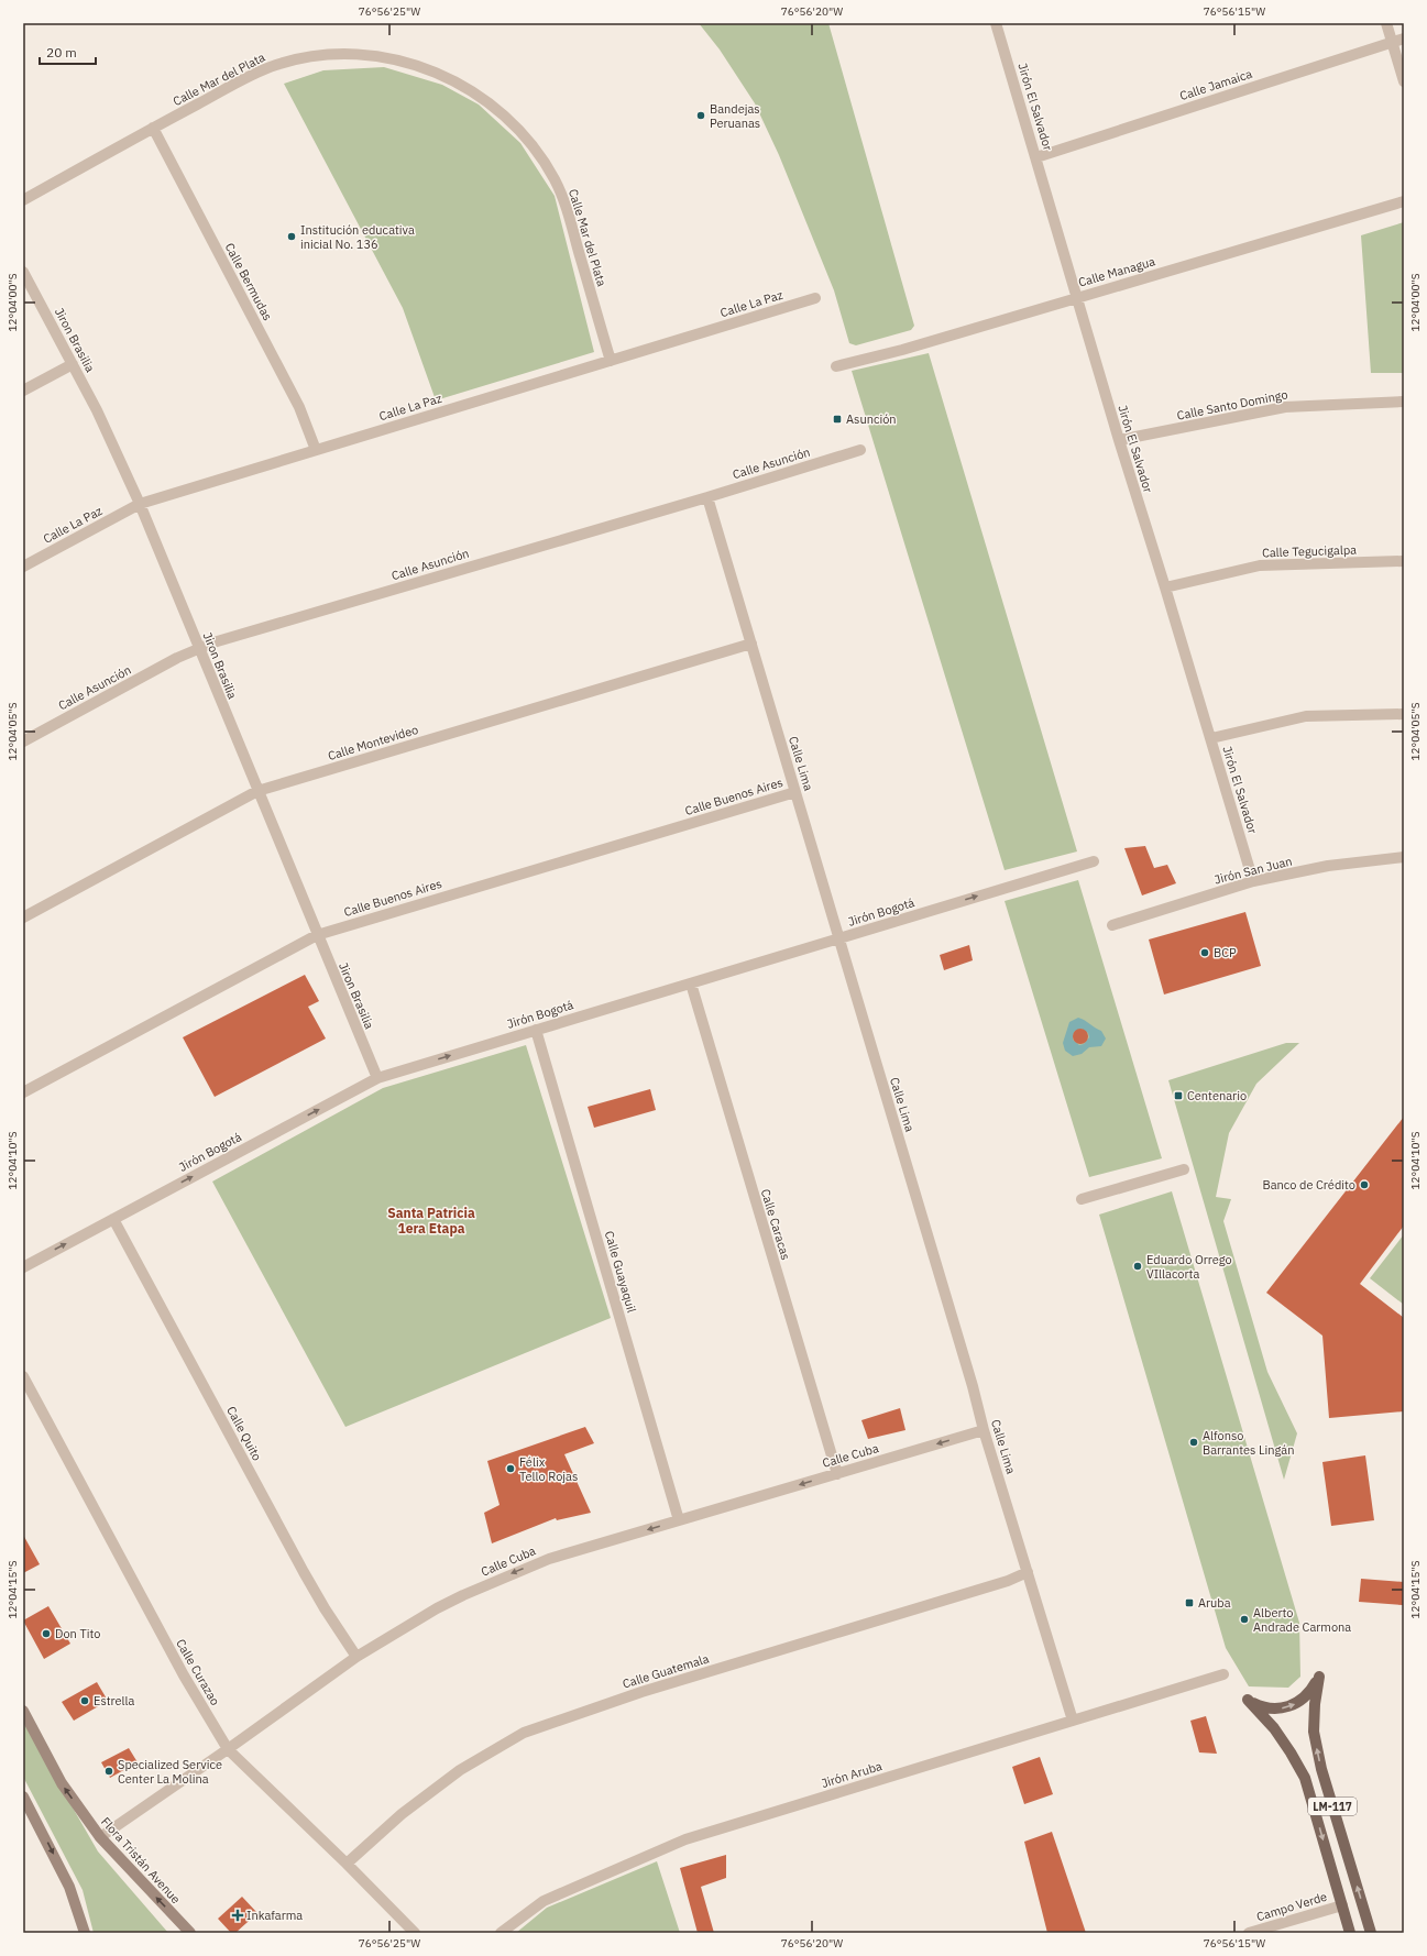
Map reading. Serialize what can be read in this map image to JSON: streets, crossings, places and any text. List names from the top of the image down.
{
  "streets": {
    "main road": ["LM-117", "Flora Tristán Avenue"],
    "street": [
      "Calle Mar del Plata",
      "Calle Jamaica",
      "Jirón El Salvador",
      "Calle Managua",
      "Calle Bermudas",
      "Calle La Paz",
      "Jiron Brasilia",
      "Calle Santo Domingo",
      "Calle Asunción",
      "Calle Tegucigalpa",
      "Calle Montevideo",
      "Calle Lima",
      "Calle Buenos Aires",
      "Jirón San Juan",
      "Jirón Bogotá",
      "Calle Caracas",
      "Calle Guayaquil",
      "Calle Quito",
      "Calle Cuba",
      "Calle Guatemala",
      "Calle Curazao",
      "Jirón Aruba",
      "Campo Verde"
    ]
  },
  "crossings": [
    ["Calle Mar del Plata", "Calle Bermudas"],
    ["Calle Mar del Plata", "Calle La Paz"],
    ["Calle Jamaica", "Jirón El Salvador"],
    ["Jirón El Salvador", "Calle Managua"],
    ["Jirón El Salvador", "Calle Santo Domingo"],
    ["Jirón El Salvador", "Calle Tegucigalpa"],
    ["Jirón El Salvador", "Jirón San Juan"],
    ["Calle Bermudas", "Calle La Paz"],
    ["Calle La Paz", "Jiron Brasilia"],
    ["Jiron Brasilia", "Calle Asunción"],
    ["Jiron Brasilia", "Calle Montevideo"],
    ["Jiron Brasilia", "Calle Buenos Aires"],
    ["Jiron Brasilia", "Jirón Bogotá"],
    ["Calle Asunción", "Calle Lima"],
    ["Calle Montevideo", "Calle Lima"],
    ["Calle Lima", "Calle Buenos Aires"],
    ["Calle Lima", "Jirón Bogotá"],
    ["Calle Lima", "Calle Cuba"],
    ["Calle Lima", "Calle Guatemala"],
    ["Calle Lima", "Jirón Aruba"],
    ["Jirón Bogotá", "Calle Caracas"],
    ["Jirón Bogotá", "Calle Guayaquil"],
    ["Jirón Bogotá", "Calle Quito"],
    ["Calle Caracas", "Calle Cuba"],
    ["Calle Guayaquil", "Calle Cuba"],
    ["Calle Quito", "Calle Cuba"],
    ["Calle Cuba", "Calle Curazao"],
    ["Calle Cuba", "Flora Tristán Avenue"],
    ["Calle Guatemala", "Calle Curazao"],
    ["LM-117", "Campo Verde"]
  ],
  "one_way": ["Jirón Bogotá", "Calle Cuba"],
  "districts": ["Santa Patricia 1era Etapa"],
  "places": {
    "other": [
      "Bandejas Peruanas",
      "Institución educativa inicial No. 136",
      "BCP",
      "Banco de Crédito",
      "Eduardo Orrego VIllacorta",
      "Alfonso Barrantes Lingán",
      "Félix Tello Rojas",
      "Alberto Andrade Carmona",
      "Don Tito",
      "Estrella",
      "Specialized Service Center La Molina"
    ],
    "transit": ["Asunción", "Centenario", "Aruba"],
    "health": ["Inkafarma"]
  },
  "scale_bar": "20 m",
  "coordinates": [
    "76°56'25\"W",
    "76°56'20\"W",
    "76°56'15\"W",
    "12°04'00\"S",
    "12°04'05\"S",
    "12°04'10\"S",
    "12°04'15\"S"
  ]
}
